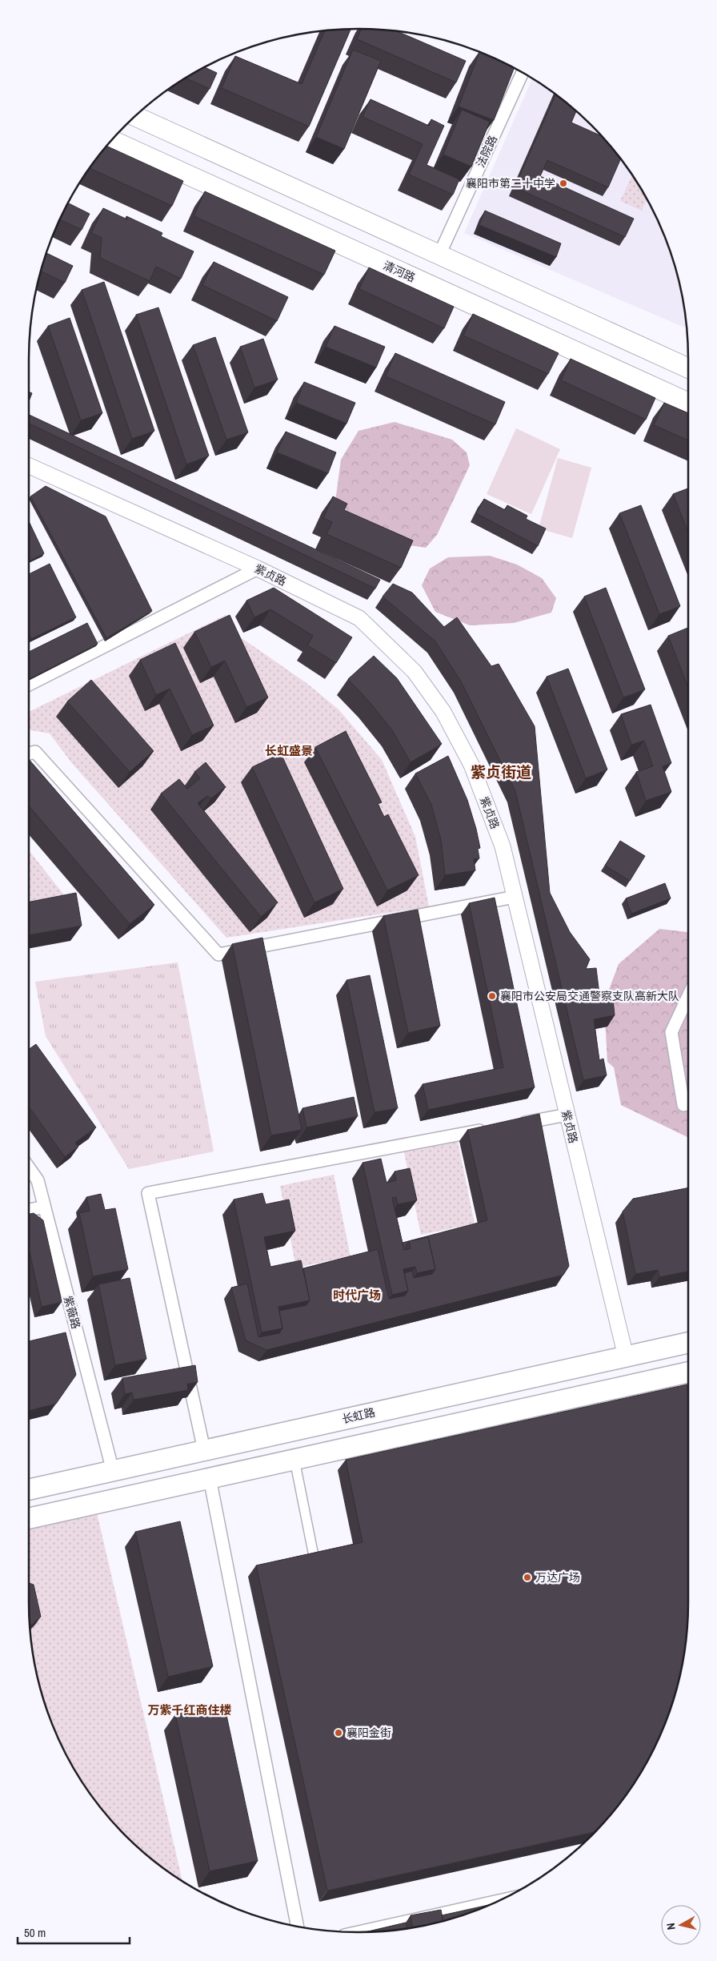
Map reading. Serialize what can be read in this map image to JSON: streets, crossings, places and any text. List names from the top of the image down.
{
  "streets": {
    "highway": ["长虹路"],
    "main road": ["清河路"],
    "street": ["法院路", "紫贞路", "紫薇路"]
  },
  "crossings": [
    ["紫贞路", "长虹路"],
    ["紫薇路", "长虹路"]
  ],
  "districts": [
    "长虹盛景",
    "紫贞街道",
    "时代广场",
    "万紫千红商住楼"
  ],
  "places": [
    "襄阳市第二十中学",
    "襄阳市公安局交通警察支队高新大队",
    "万达广场",
    "襄阳金街"
  ],
  "scale_bar": "50 m",
  "north": "left"
}
